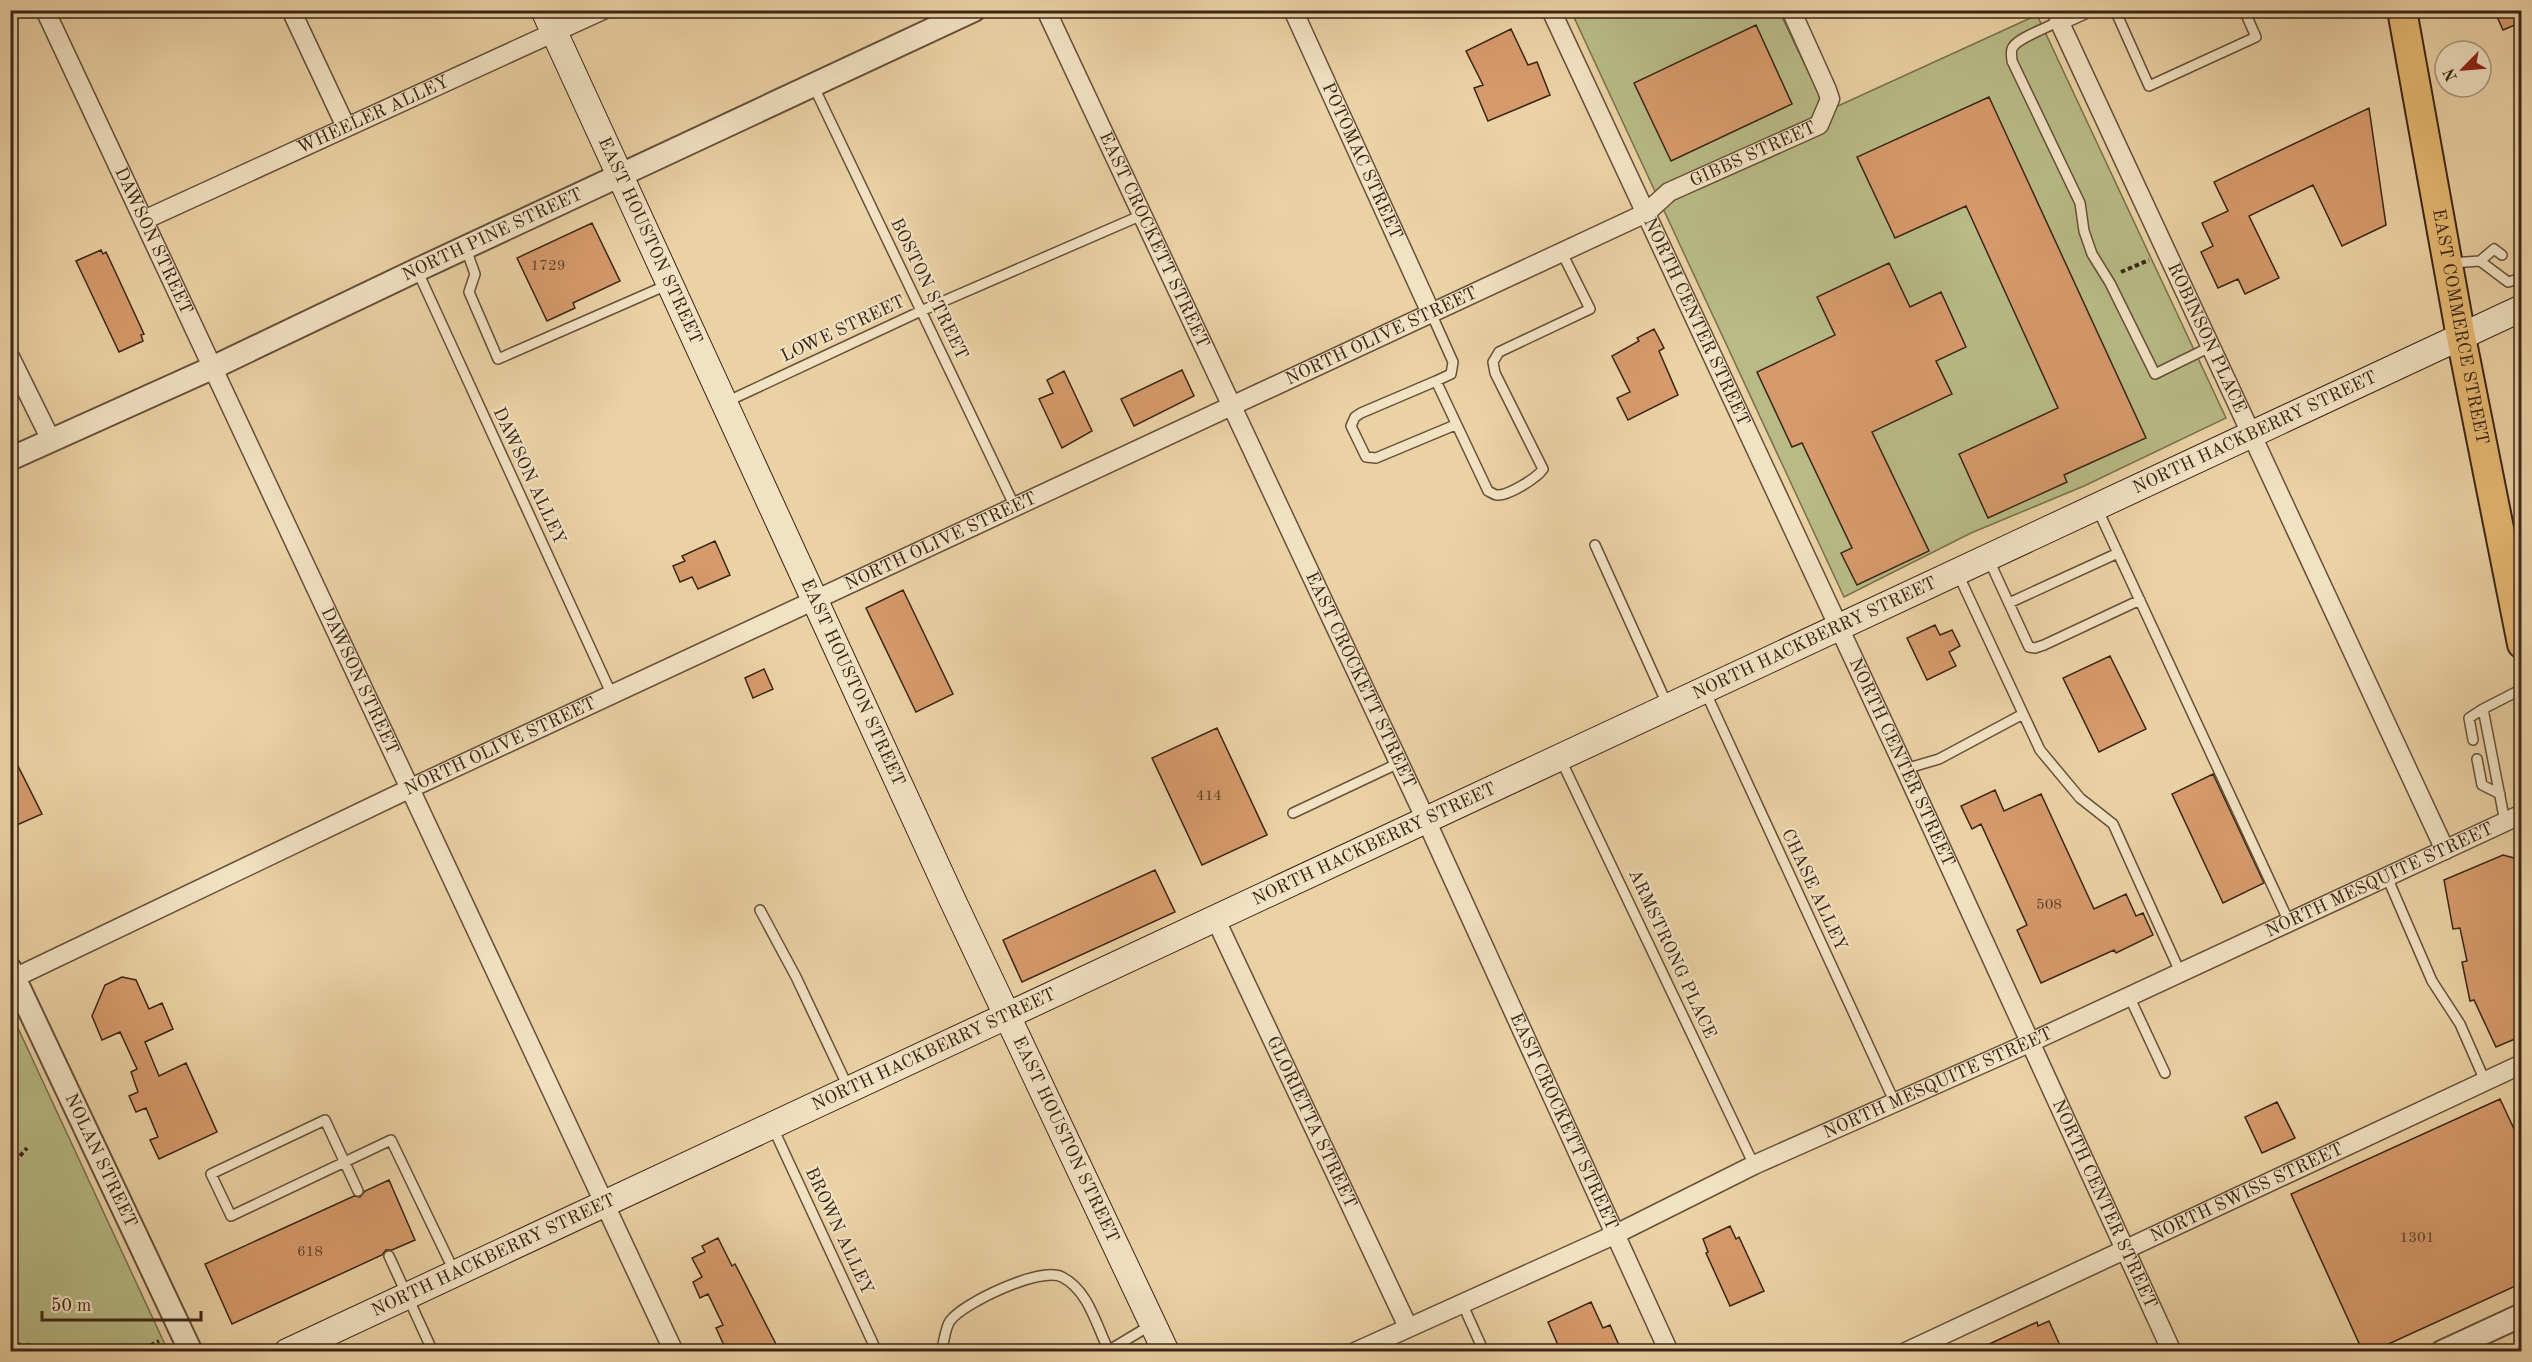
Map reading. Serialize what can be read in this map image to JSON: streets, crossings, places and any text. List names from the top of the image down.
{
  "streets": {
    "main road": ["EAST HOUSTON STREET", "EAST COMMERCE STREET", "NORTH HACKBERRY STREET"],
    "street": [
      "WHEELER ALLEY",
      "GIBBS STREET",
      "POTOMAC STREET",
      "NORTH PINE STREET",
      "EAST CROCKETT STREET",
      "DAWSON STREET",
      "NORTH CENTER STREET",
      "NORTH OLIVE STREET",
      "ROBINSON PLACE",
      "NORTH MESQUITE STREET",
      "GLORIETTA STREET",
      "NOLAN STREET",
      "NORTH SWISS STREET"
    ],
    "lane": [
      "BOSTON STREET",
      "LOWE STREET",
      "DAWSON ALLEY",
      "CHASE ALLEY",
      "ARMSTRONG PLACE",
      "BROWN ALLEY"
    ]
  },
  "crossings": [
    ["WHEELER ALLEY", "DAWSON STREET"],
    ["WHEELER ALLEY", "EAST HOUSTON STREET"],
    ["GIBBS STREET", "NORTH CENTER STREET"],
    ["GIBBS STREET", "NORTH OLIVE STREET"],
    ["POTOMAC STREET", "NORTH OLIVE STREET"],
    ["NORTH PINE STREET", "DAWSON STREET"],
    ["NORTH PINE STREET", "EAST HOUSTON STREET"],
    ["NORTH PINE STREET", "BOSTON STREET"],
    ["NORTH PINE STREET", "DAWSON ALLEY"],
    ["EAST CROCKETT STREET", "LOWE STREET"],
    ["EAST CROCKETT STREET", "NORTH OLIVE STREET"],
    ["EAST CROCKETT STREET", "NORTH HACKBERRY STREET"],
    ["EAST CROCKETT STREET", "NORTH MESQUITE STREET"],
    ["DAWSON STREET", "NORTH OLIVE STREET"],
    ["DAWSON STREET", "NORTH HACKBERRY STREET"],
    ["EAST HOUSTON STREET", "LOWE STREET"],
    ["EAST HOUSTON STREET", "NORTH OLIVE STREET"],
    ["EAST HOUSTON STREET", "NORTH HACKBERRY STREET"],
    ["BOSTON STREET", "LOWE STREET"],
    ["BOSTON STREET", "NORTH OLIVE STREET"],
    ["NORTH CENTER STREET", "NORTH OLIVE STREET"],
    ["NORTH CENTER STREET", "NORTH HACKBERRY STREET"],
    ["NORTH CENTER STREET", "NORTH MESQUITE STREET"],
    ["NORTH CENTER STREET", "NORTH SWISS STREET"],
    ["EAST COMMERCE STREET", "NORTH HACKBERRY STREET"],
    ["NORTH OLIVE STREET", "DAWSON ALLEY"],
    ["NORTH OLIVE STREET", "NOLAN STREET"],
    ["ROBINSON PLACE", "NORTH HACKBERRY STREET"],
    ["ROBINSON PLACE", "NORTH MESQUITE STREET"],
    ["NORTH HACKBERRY STREET", "CHASE ALLEY"],
    ["NORTH HACKBERRY STREET", "ARMSTRONG PLACE"],
    ["NORTH HACKBERRY STREET", "GLORIETTA STREET"],
    ["NORTH HACKBERRY STREET", "BROWN ALLEY"],
    ["NORTH MESQUITE STREET", "CHASE ALLEY"],
    ["NORTH MESQUITE STREET", "ARMSTRONG PLACE"],
    ["NORTH MESQUITE STREET", "GLORIETTA STREET"]
  ],
  "house_numbers": [
    "1729",
    "414",
    "508",
    "1301",
    "618"
  ],
  "scale_bar": "50 m",
  "north": "bottom left"
}
